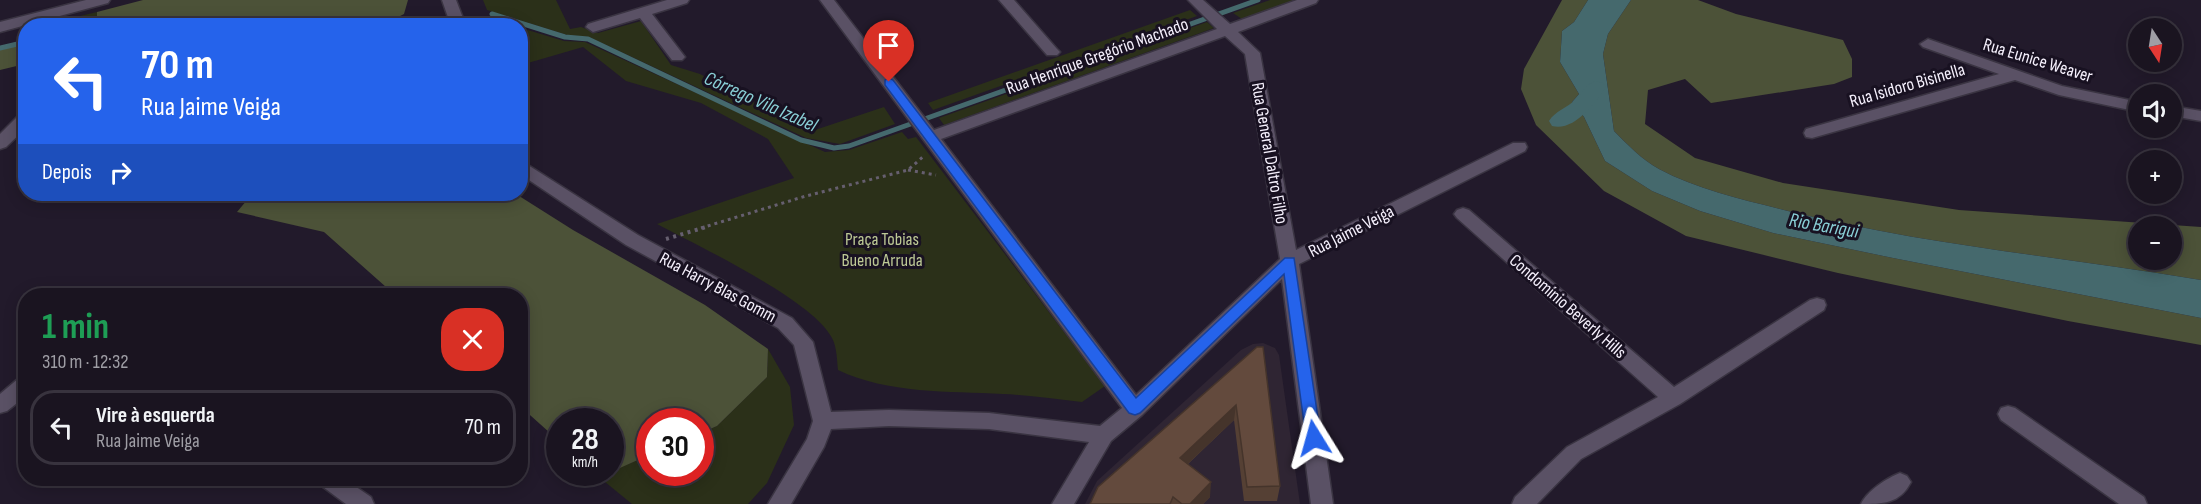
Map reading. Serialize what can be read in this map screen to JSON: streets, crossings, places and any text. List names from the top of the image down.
{
  "streets": {
    "street": [
      "Rua Henrique Gregório Machado",
      "Rua Eunice Weaver",
      "Rua Isidoro Bisinella",
      "Rua General Daltro Filho",
      "Rua Jaime Veiga",
      "Rua Harry Blas Gomm",
      "Condomínio Beverly Hills"
    ]
  },
  "crossings": [
    ["Rua Henrique Gregório Machado", "Rua General Daltro Filho"],
    ["Rua Eunice Weaver", "Rua Isidoro Bisinella"],
    ["Rua General Daltro Filho", "Rua Jaime Veiga"]
  ],
  "water": ["Córrego Vila Izabel", "Rio Barigui"],
  "parks": ["Praça Tobias Bueno Arruda"],
  "north": "bottom",
  "page": {
    "map_buttons": ["+", "−"],
    "turn": ["70 m", "Rua Jaime Veiga"],
    "then": "Depois",
    "heading": ["1 min", "310 m · 12:32"],
    "list": [
      {
        "name": "Vire à esquerda",
        "note": "Rua Jaime Veiga",
        "value": "70 m"
      }
    ],
    "speed": "28 km/h",
    "limit": "30"
  }
}
